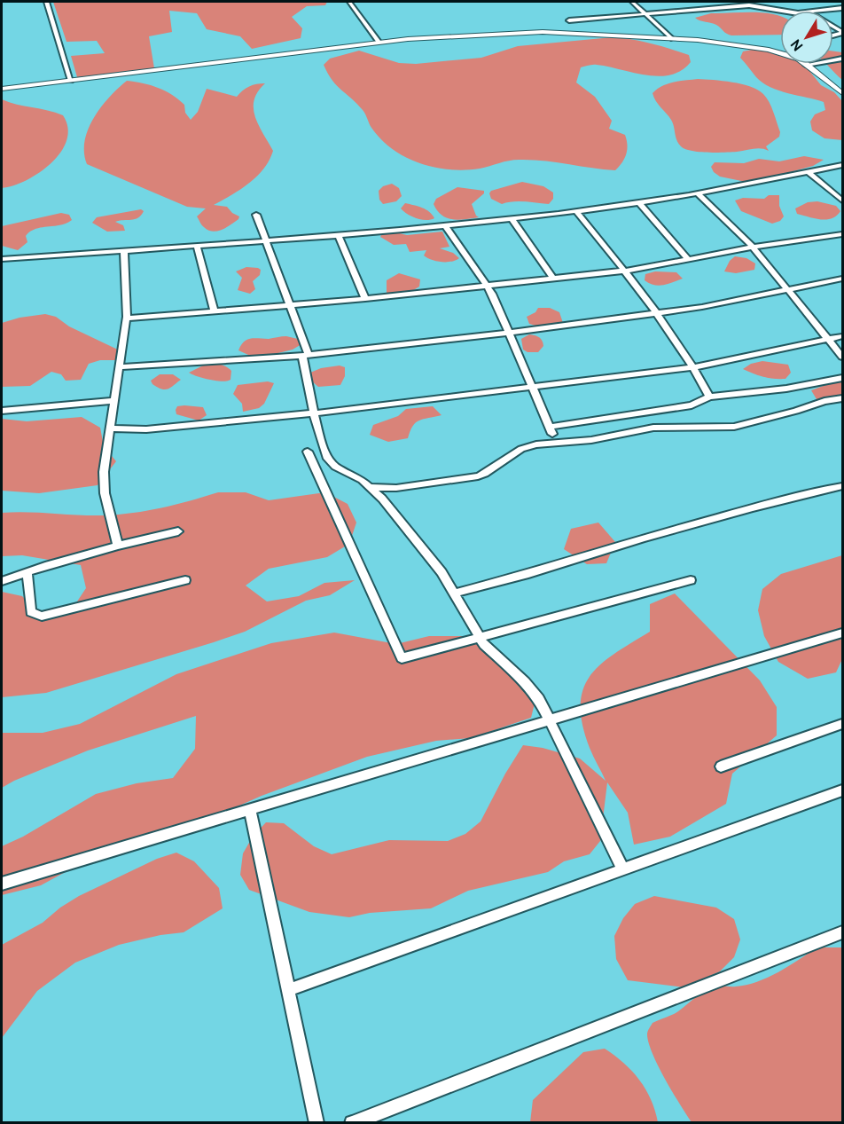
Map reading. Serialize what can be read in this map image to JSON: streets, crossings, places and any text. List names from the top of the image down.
{
  "north": "bottom left"
}
